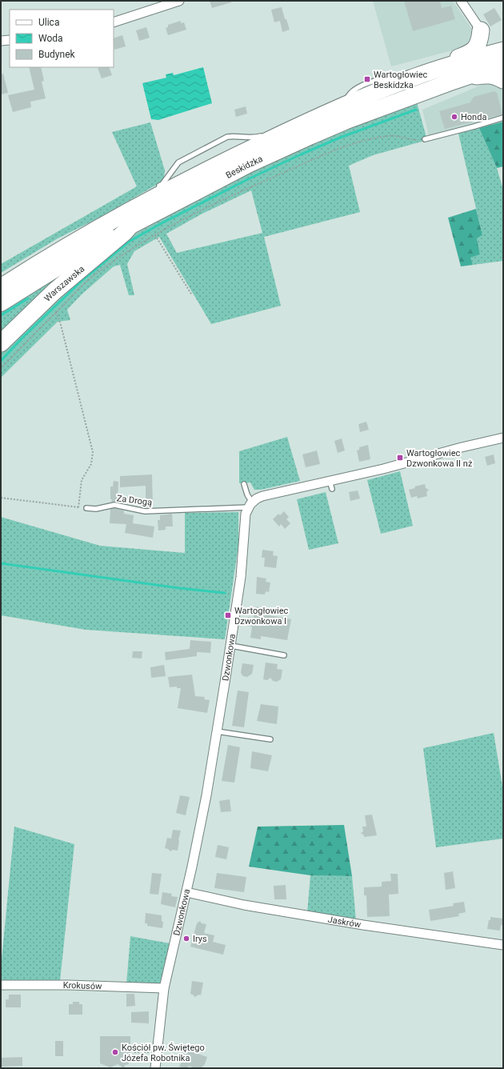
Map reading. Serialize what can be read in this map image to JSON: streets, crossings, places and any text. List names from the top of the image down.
{
  "streets": {
    "highway": ["Beskidzka", "Warszawska"],
    "street": ["Dzwonkowa", "Jaskrów", "Krokusów"],
    "lane": ["Za Drogą"]
  },
  "crossings": [
    ["Beskidzka", "Warszawska"],
    ["Za Drogą", "Dzwonkowa"],
    ["Dzwonkowa", "Jaskrów"],
    ["Dzwonkowa", "Krokusów"]
  ],
  "places": {
    "transit": ["Wartogłowiec Beskidzka", "Wartogłowiec Dzwonkowa II nż", "Wartogłowiec Dzwonkowa I"],
    "other": ["Honda", "Irys", "Kościół pw. Świętego Józefa Robotnika"]
  },
  "legend": ["Ulica", "Woda", "Budynek"]
}
